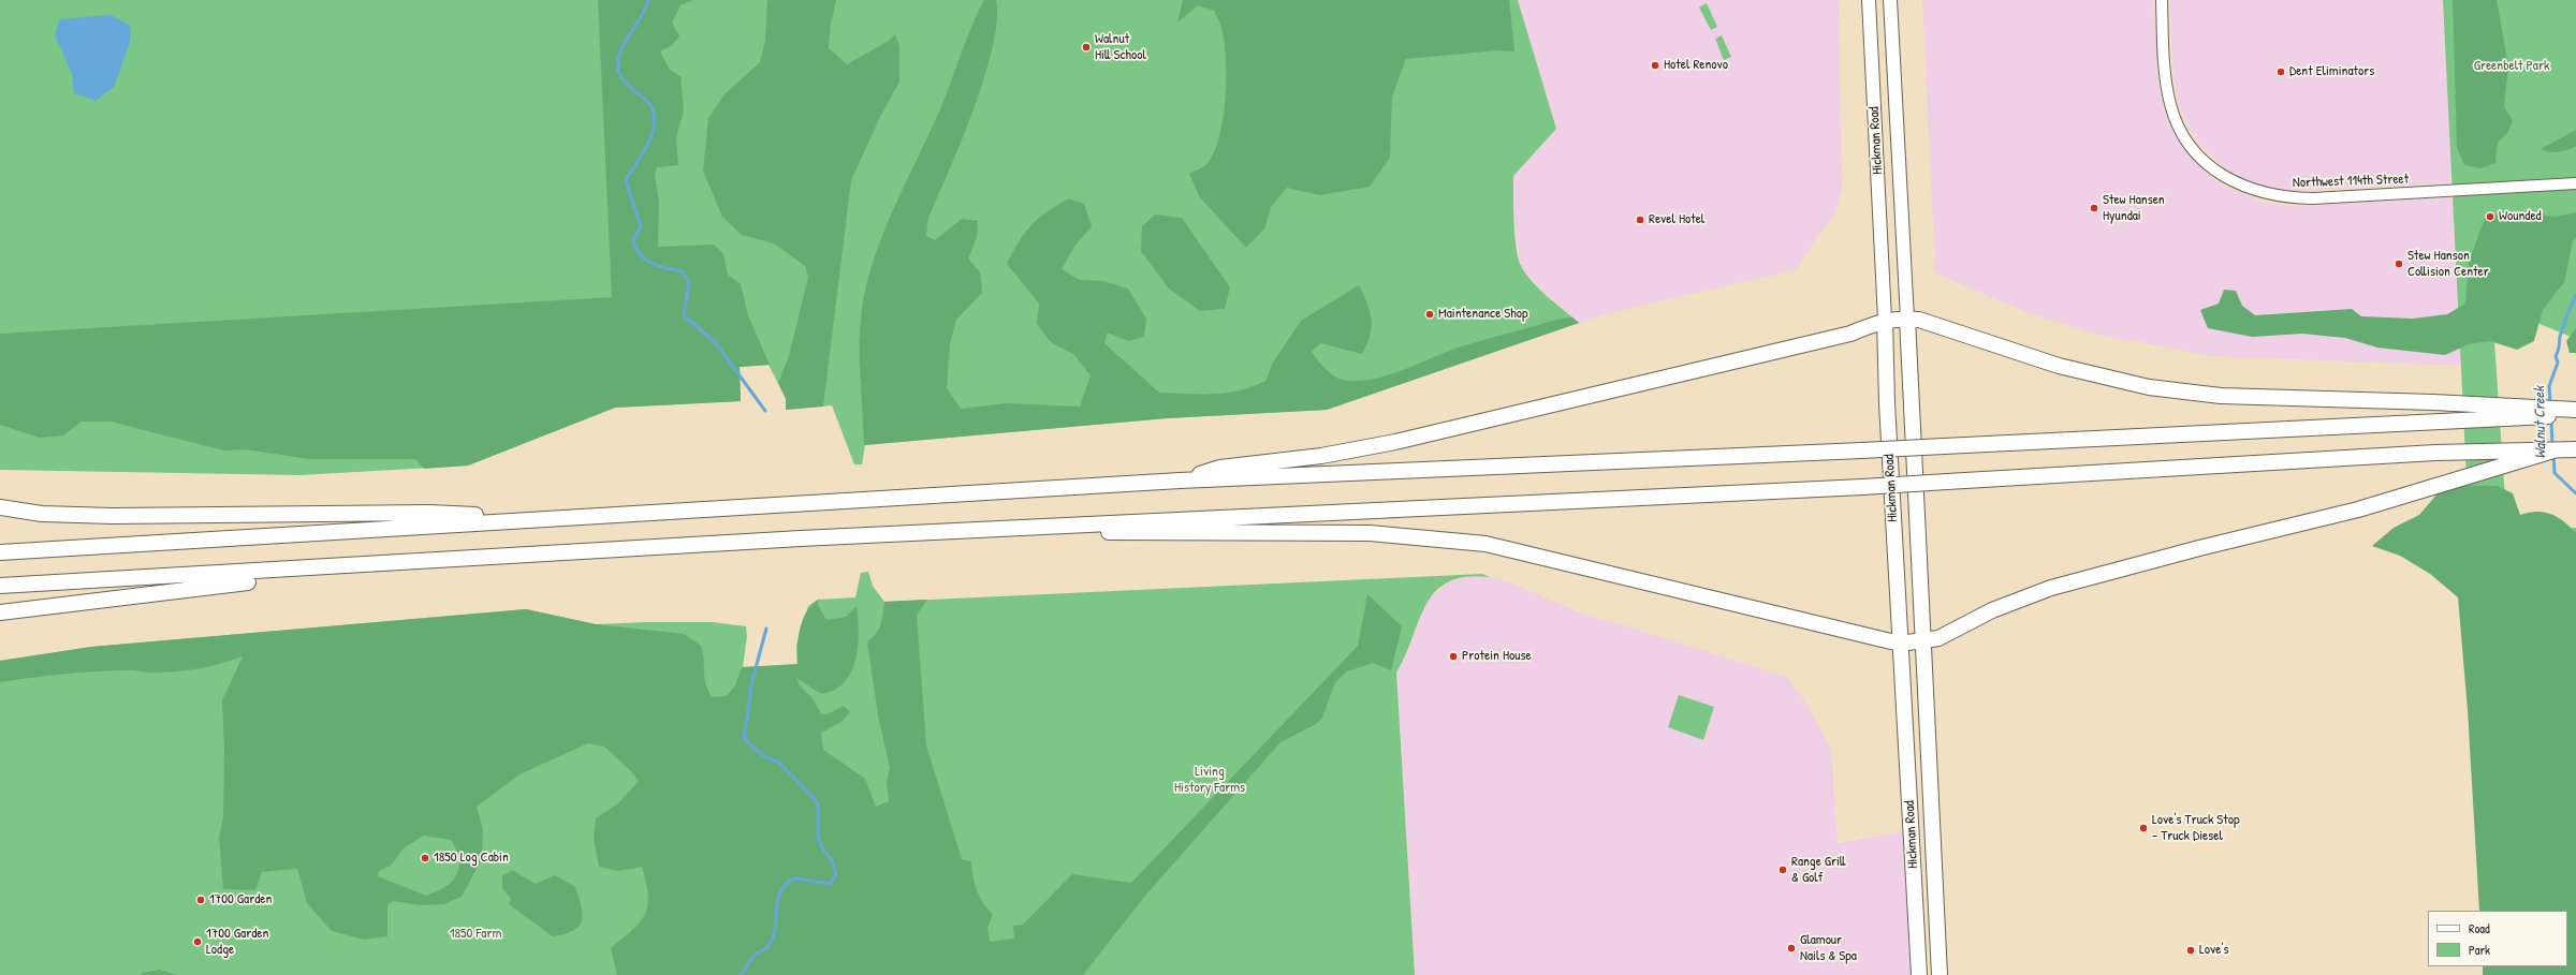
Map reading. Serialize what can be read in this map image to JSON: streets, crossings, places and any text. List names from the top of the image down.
{
  "streets": {
    "highway": ["Hickman Road"],
    "street": ["Northwest 114th Street"]
  },
  "water": ["Walnut Creek"],
  "parks": ["Greenbelt Park", "Living History Farms", "1850 Farm"],
  "places": [
    "Walnut Hill School",
    "Hotel Renovo",
    "Dent Eliminators",
    "Stew Hansen Hyundai",
    "Wounded",
    "Revel Hotel",
    "Stew Hanson Collision Center",
    "Maintenance Shop",
    "Protein House",
    "Love's Truck Stop - Truck Diesel",
    "1850 Log Cabin",
    "Range Grill & Golf",
    "1700 Garden",
    "1700 Garden Lodge",
    "Glamour Nails & Spa",
    "Love's"
  ],
  "legend": ["Road", "Park"]
}
